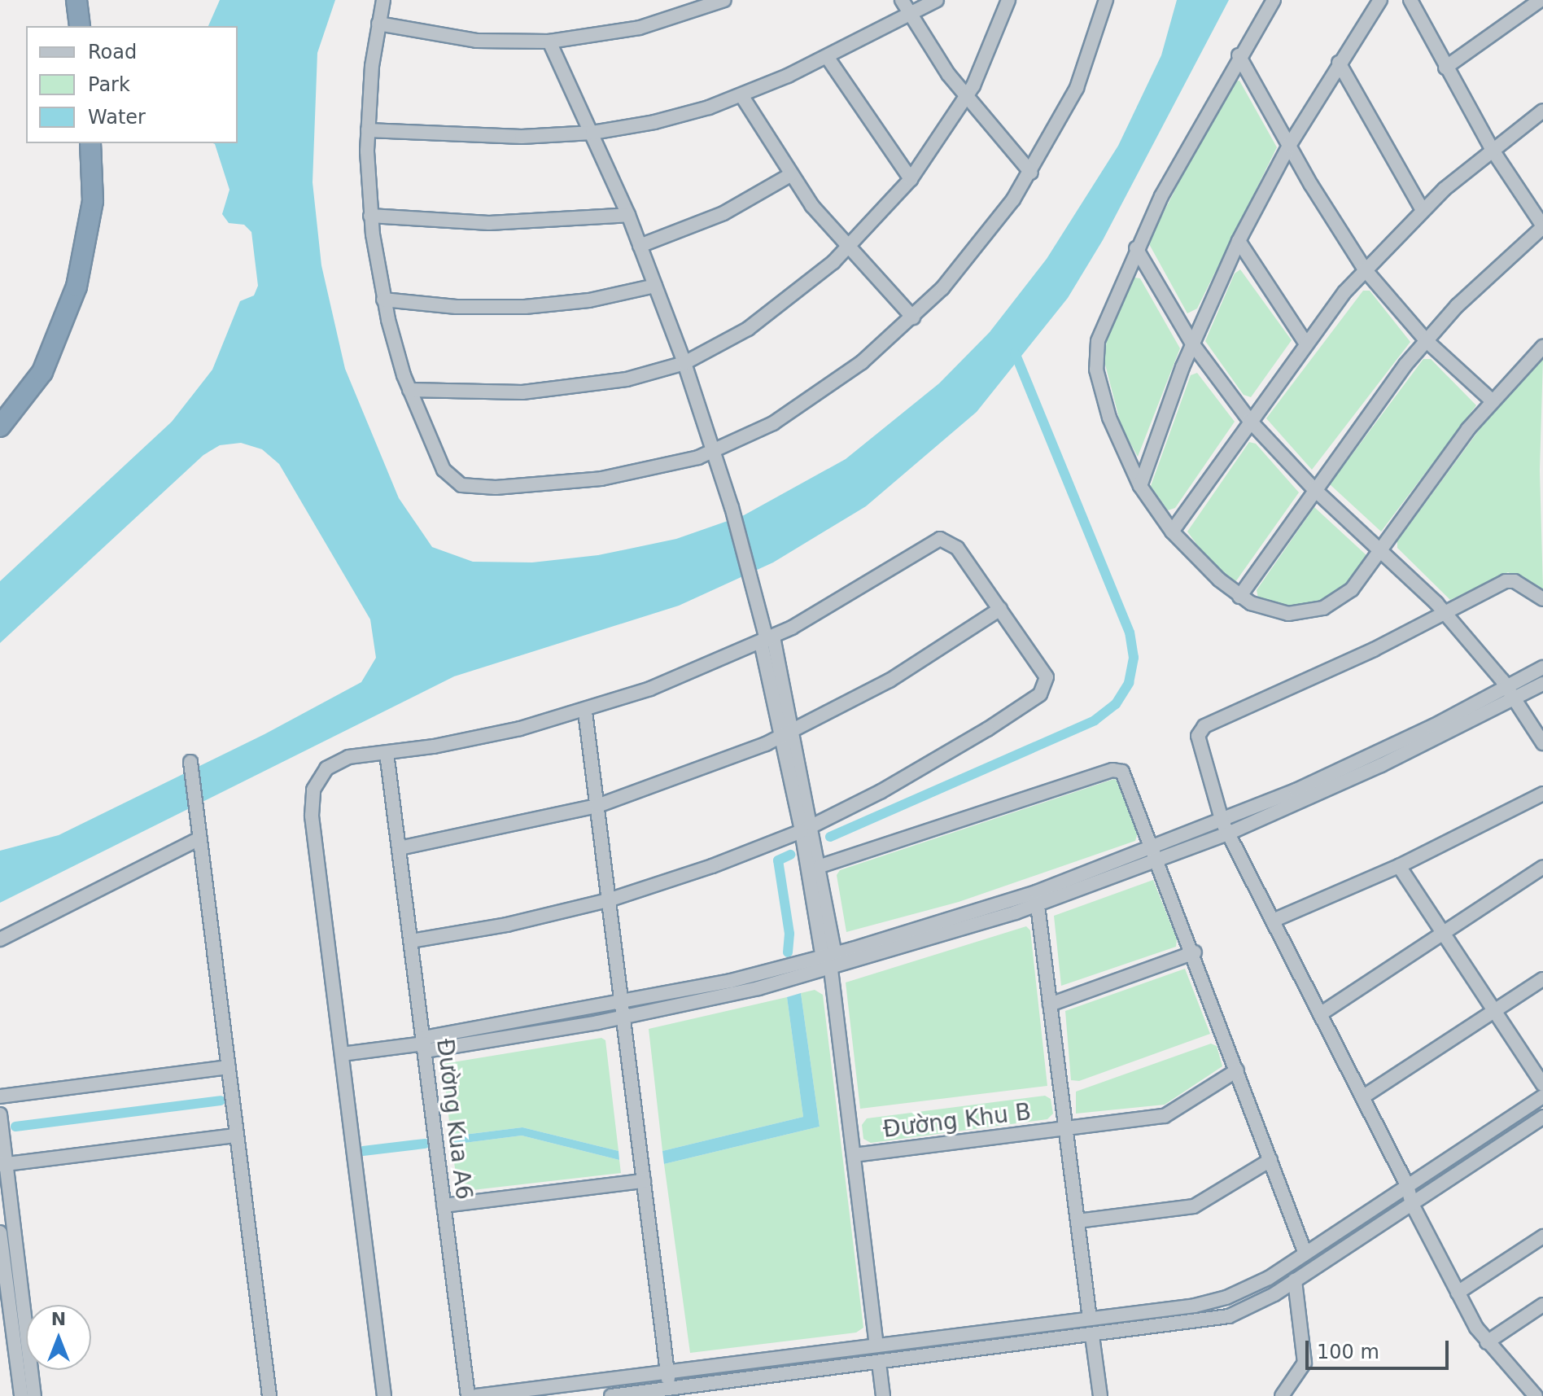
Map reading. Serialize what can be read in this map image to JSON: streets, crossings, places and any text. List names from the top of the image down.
{
  "streets": {
    "street": ["Đường Kua A6", "Đường Khu B"]
  },
  "legend": ["Road", "Park", "Water"],
  "scale_bar": "100 m",
  "north": "top"
}
